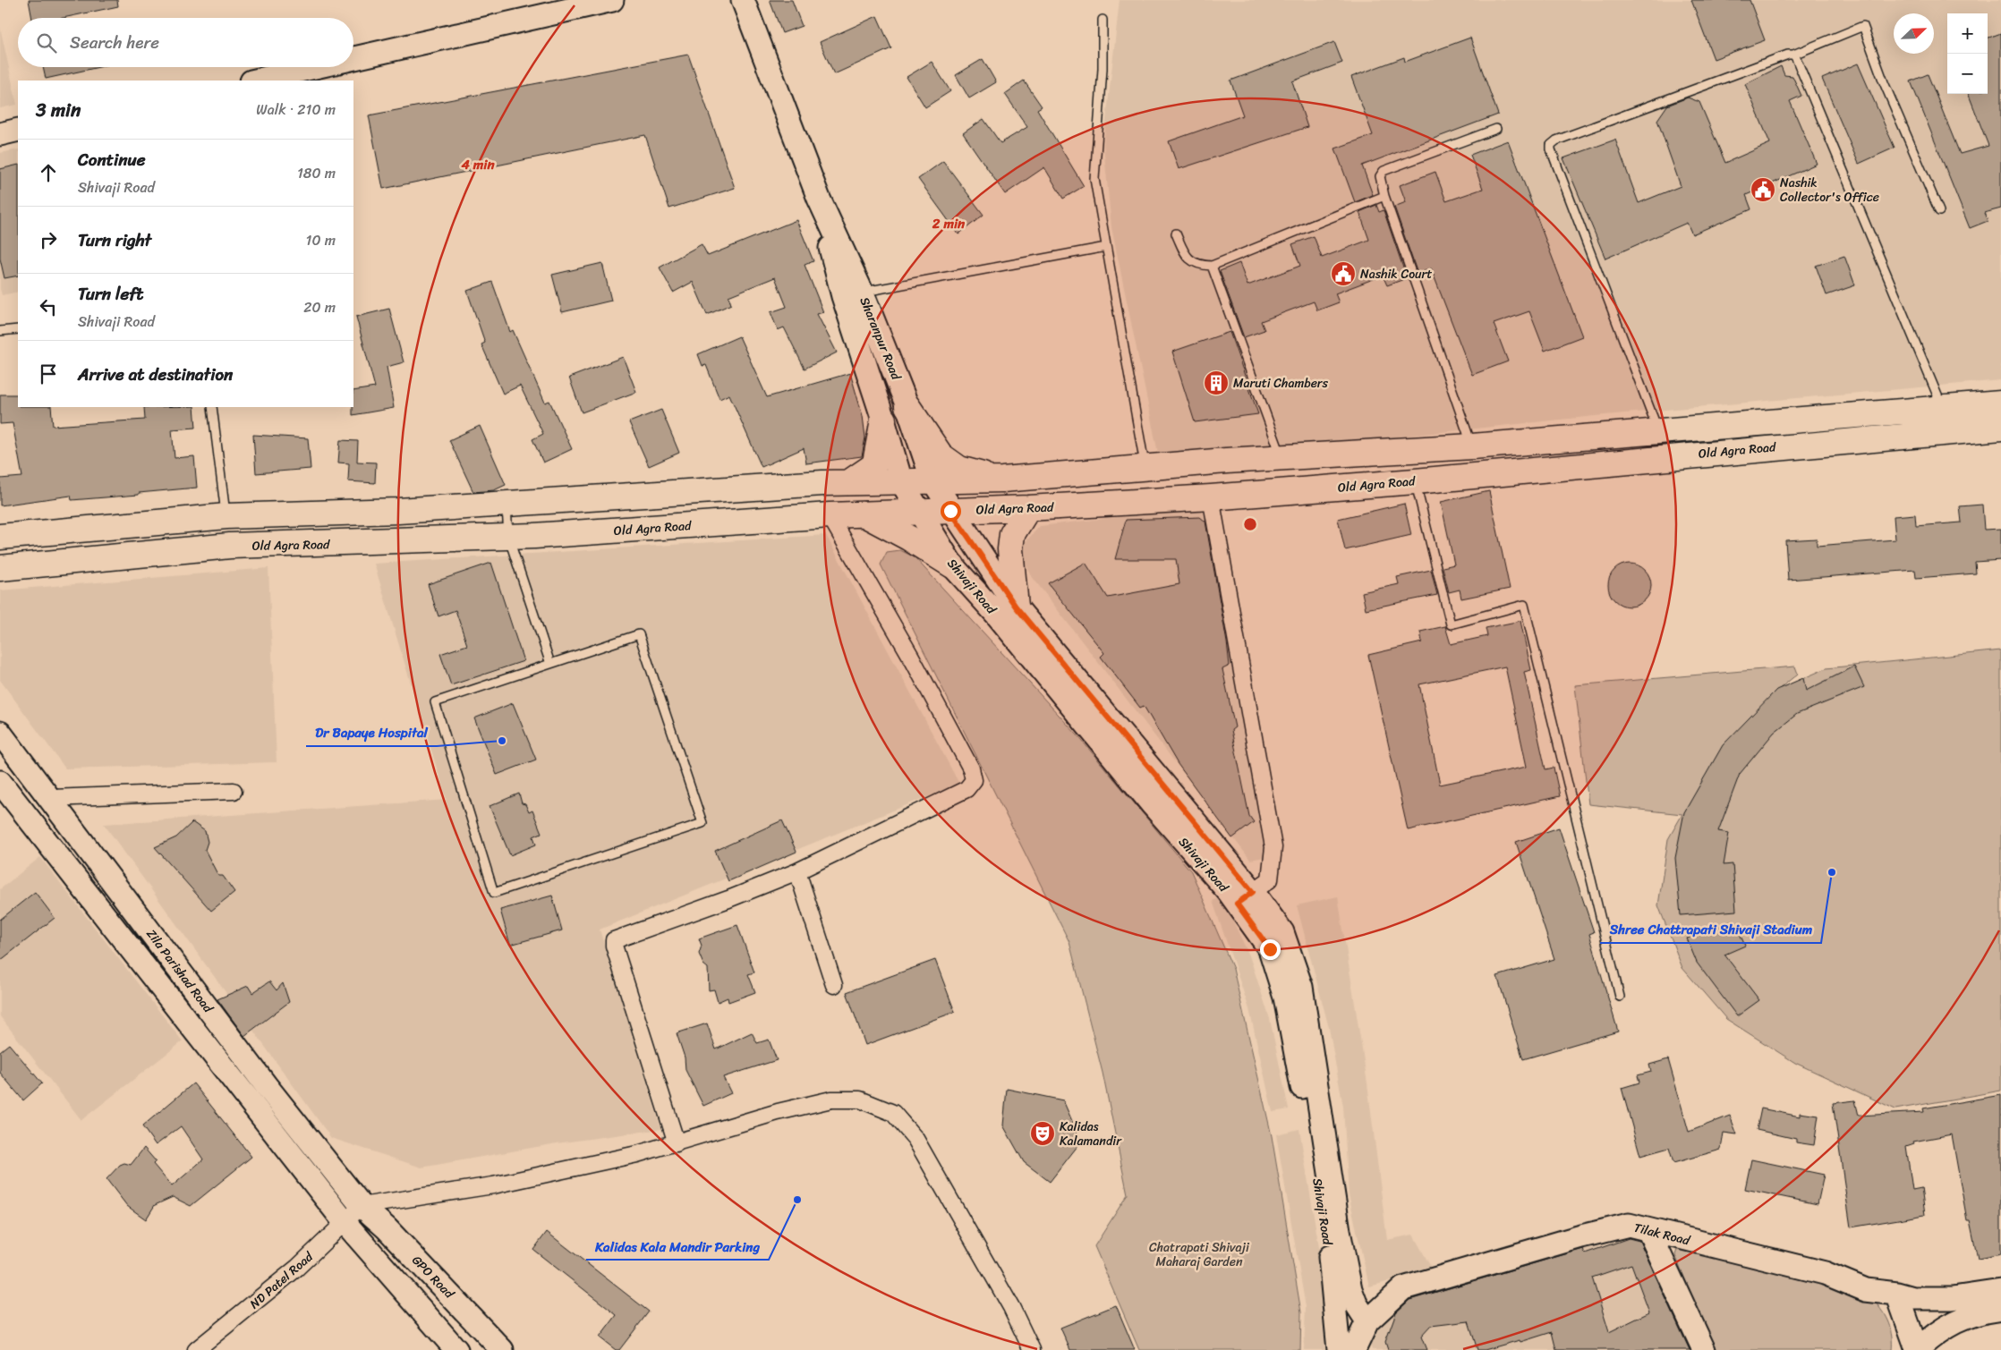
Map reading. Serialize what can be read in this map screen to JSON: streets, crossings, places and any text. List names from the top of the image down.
{
  "streets": {
    "highway": ["Old Agra Road"],
    "main road": [
      "Sharanpur Road",
      "Shivaji Road",
      "Zila Parishad Road",
      "Tilak Road",
      "GPO Road"
    ],
    "street": ["ND Patel Road"]
  },
  "crossings": [
    ["Sharanpur Road", "Old Agra Road"],
    ["Sharanpur Road", "Shivaji Road"],
    ["Old Agra Road", "Shivaji Road"],
    ["Shivaji Road", "Tilak Road"],
    ["Zila Parishad Road", "GPO Road"],
    ["Zila Parishad Road", "ND Patel Road"],
    ["GPO Road", "ND Patel Road"]
  ],
  "parks": ["Chatrapati Shivaji Maharaj Garden"],
  "places": {
    "public building": ["Nashik Collector's Office", "Nashik Court"],
    "building": ["Maruti Chambers"],
    "other": ["Dr Bapaye Hospital", "Shree Chattrapati Shivaji Stadium", "Kalidas Kala Mandir Parking"],
    "theatre": ["Kalidas Kalamandir"]
  },
  "north": "top right",
  "page": {
    "map_buttons": ["+", "−"],
    "search": "Search here",
    "heading": ["3 min", "Walk · 210 m"],
    "list": [
      ["Continue", "Shivaji Road", "180 m"],
      ["Turn right", "10 m"],
      ["Turn left", "Shivaji Road", "20 m"],
      "Arrive at destination"
    ]
  },
  "rings": ["4 min", "2 min"]
}
